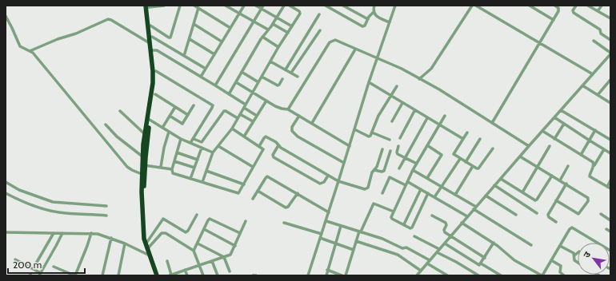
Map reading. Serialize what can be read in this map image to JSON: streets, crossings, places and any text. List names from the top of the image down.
{
  "scale_bar": "200 m",
  "north": "top left"
}
